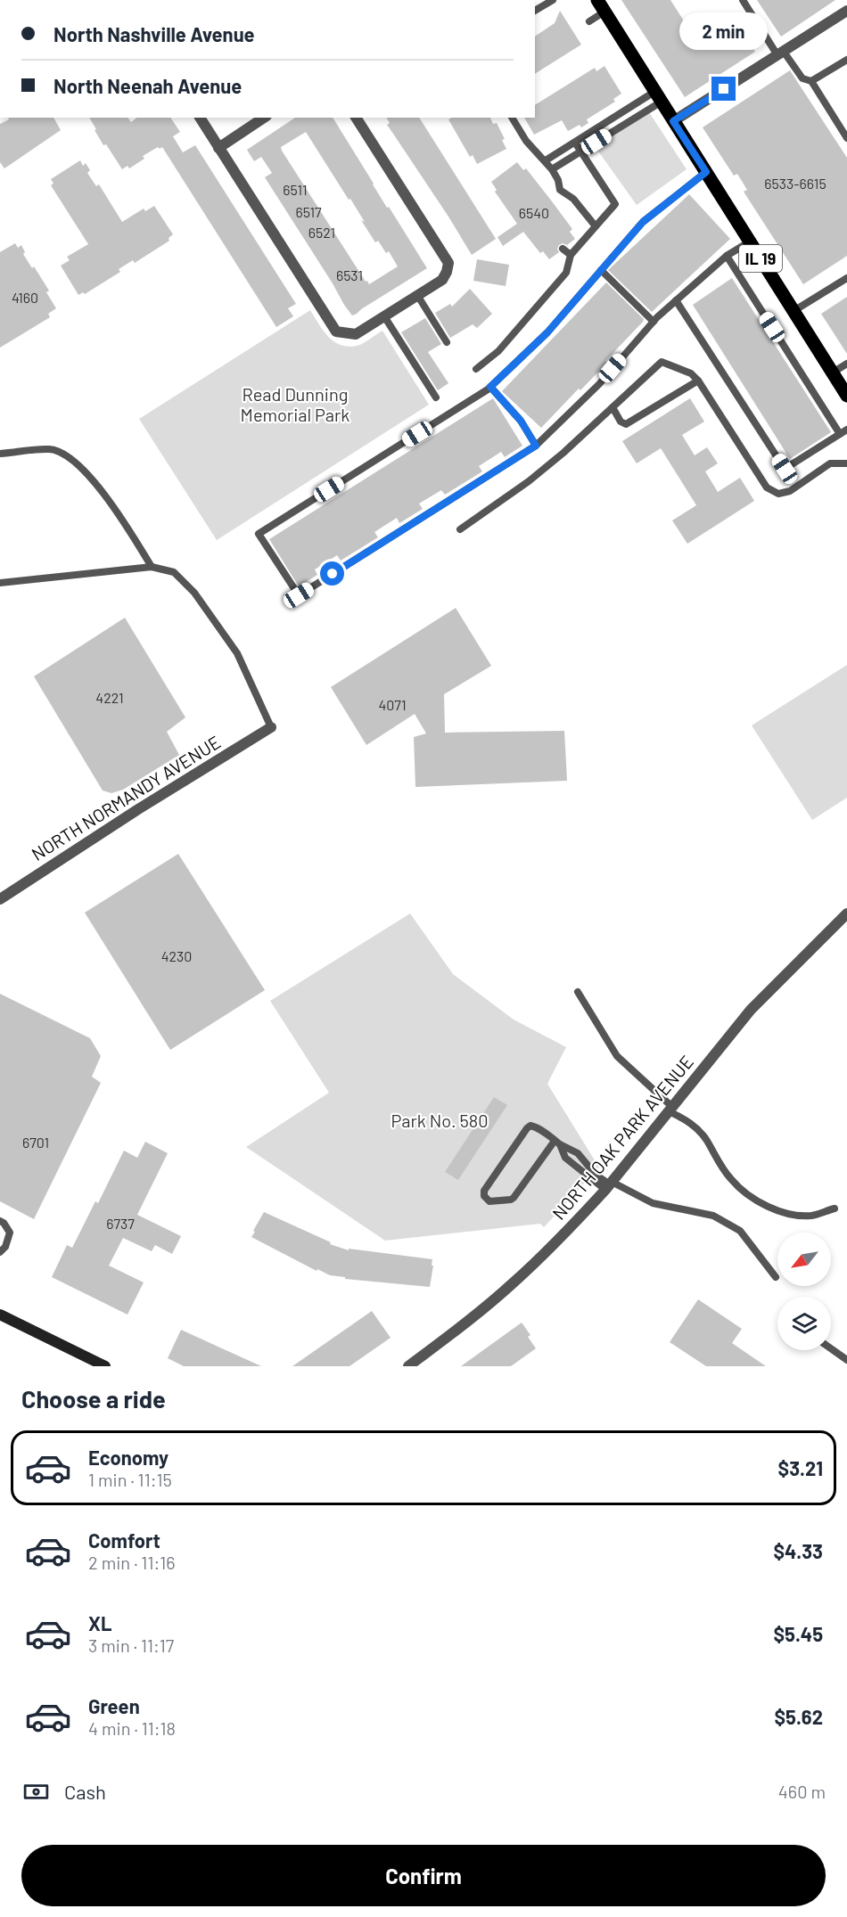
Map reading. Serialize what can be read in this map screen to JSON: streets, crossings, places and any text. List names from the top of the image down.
{
  "streets": {
    "main road": ["IL 19"],
    "street": ["NORTH NORMANDY AVENUE", "NORTH OAK PARK AVENUE"]
  },
  "parks": ["Read Dunning Memorial Park", "Park No. 580"],
  "house_numbers": [
    "6533-6615",
    "6511",
    "6517",
    "6540",
    "6521",
    "6531",
    "4160",
    "4221",
    "4071",
    "4230",
    "6701",
    "6737"
  ],
  "north": "bottom left",
  "page": {
    "banner": ["North Nashville Avenue", "North Neenah Avenue"],
    "bubble": "2 min",
    "heading": "Choose a ride",
    "list": [
      {
        "name": "Economy",
        "note": "1 min · 11:15",
        "value": "$3.21"
      },
      {
        "name": "Comfort",
        "note": "2 min · 11:16",
        "value": "$4.33"
      },
      {
        "name": "XL",
        "note": "3 min · 11:17",
        "value": "$5.45"
      },
      {
        "name": "Green",
        "note": "4 min · 11:18",
        "value": "$5.62"
      }
    ],
    "pay": ["Cash", "460 m"],
    "buttons": "Confirm"
  }
}
